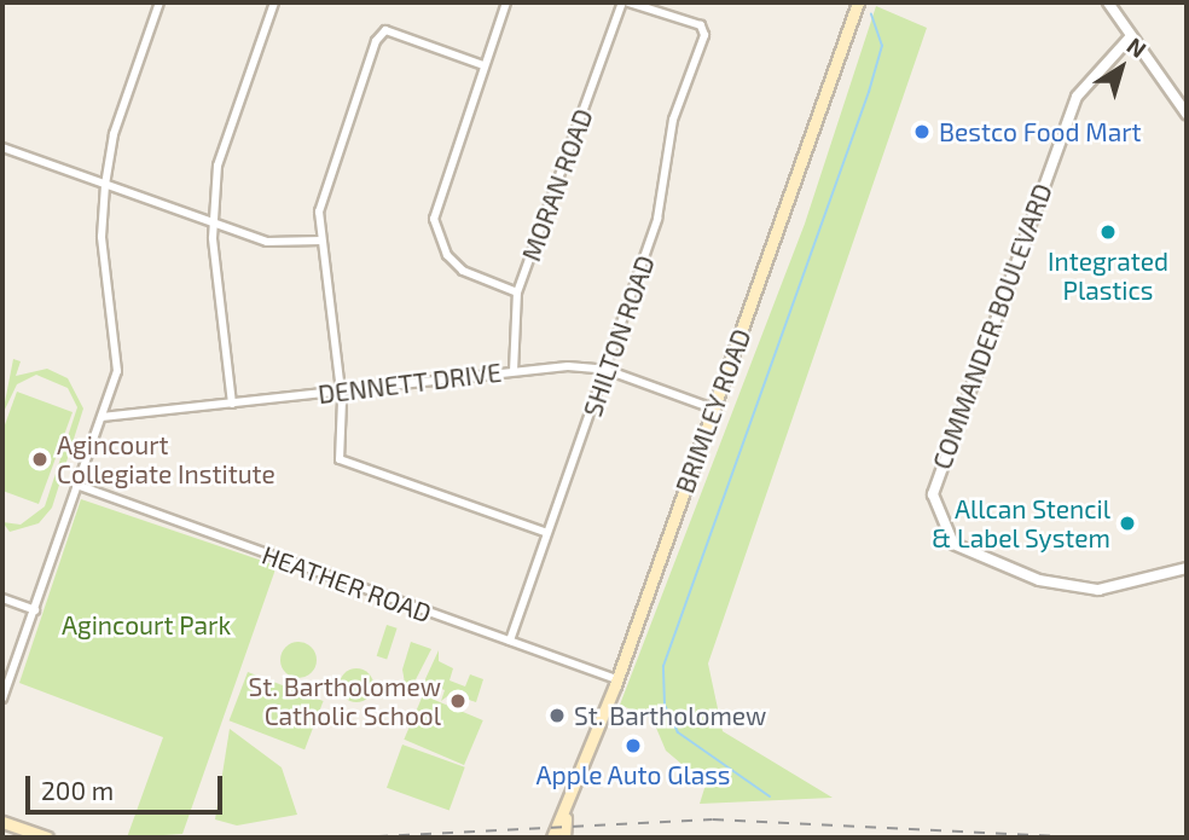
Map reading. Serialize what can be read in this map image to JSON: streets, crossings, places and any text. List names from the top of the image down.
{
  "streets": {
    "main road": ["BRIMLEY ROAD"],
    "street": [
      "MORAN ROAD",
      "COMMANDER BOULEVARD",
      "SHILTON ROAD",
      "DENNETT DRIVE",
      "HEATHER ROAD"
    ]
  },
  "crossings": [
    ["MORAN ROAD", "SHILTON ROAD"],
    ["MORAN ROAD", "DENNETT DRIVE"],
    ["SHILTON ROAD", "DENNETT DRIVE"],
    ["SHILTON ROAD", "HEATHER ROAD"],
    ["DENNETT DRIVE", "BRIMLEY ROAD"],
    ["BRIMLEY ROAD", "HEATHER ROAD"]
  ],
  "parks": ["Agincourt Park"],
  "places": [
    "Bestco Food Mart",
    "Integrated Plastics",
    "Agincourt Collegiate Institute",
    "Allcan Stencil & Label System",
    "St. Bartholomew Catholic School",
    "St. Bartholomew",
    "Apple Auto Glass"
  ],
  "scale_bar": "200 m",
  "north": "top right"
}
